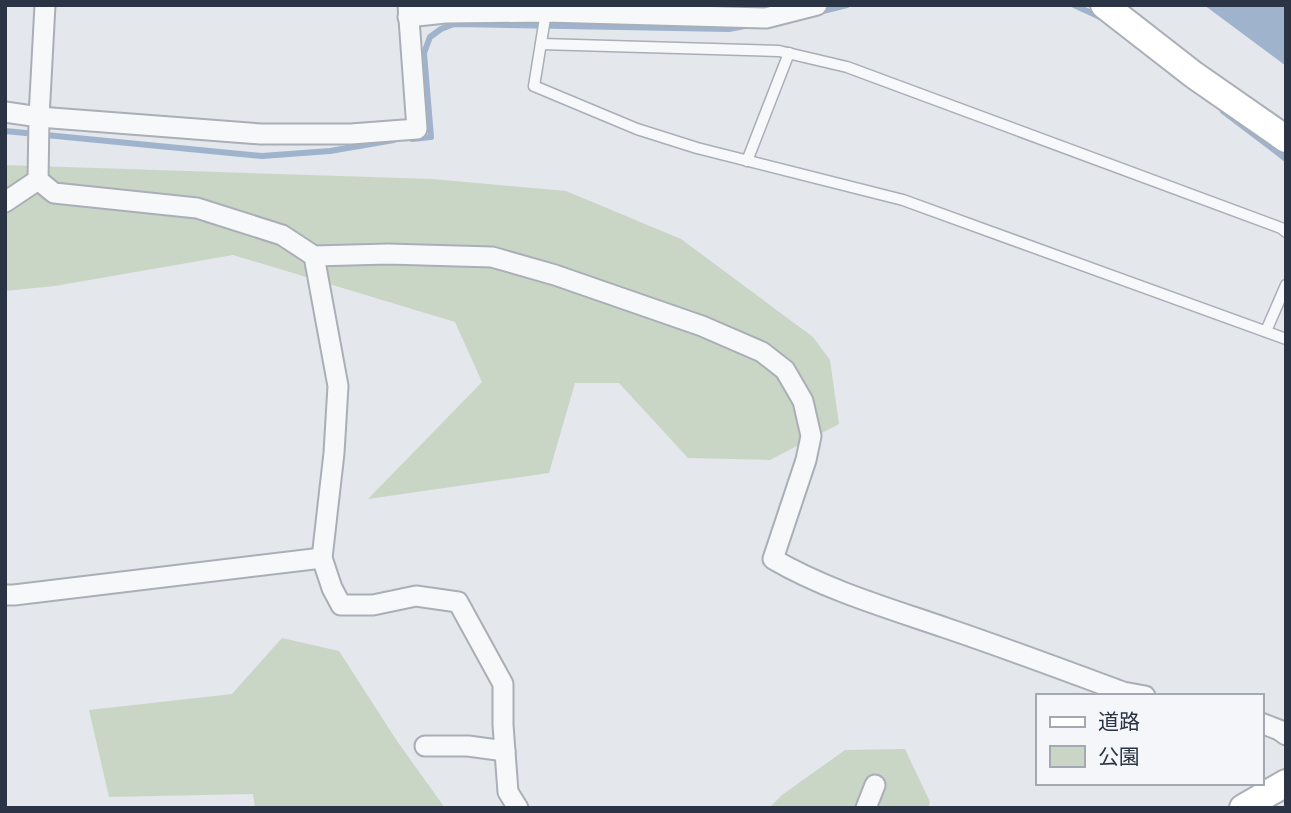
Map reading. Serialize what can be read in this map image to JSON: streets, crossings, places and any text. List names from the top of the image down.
{
  "legend": ["道路", "公園"]
}
